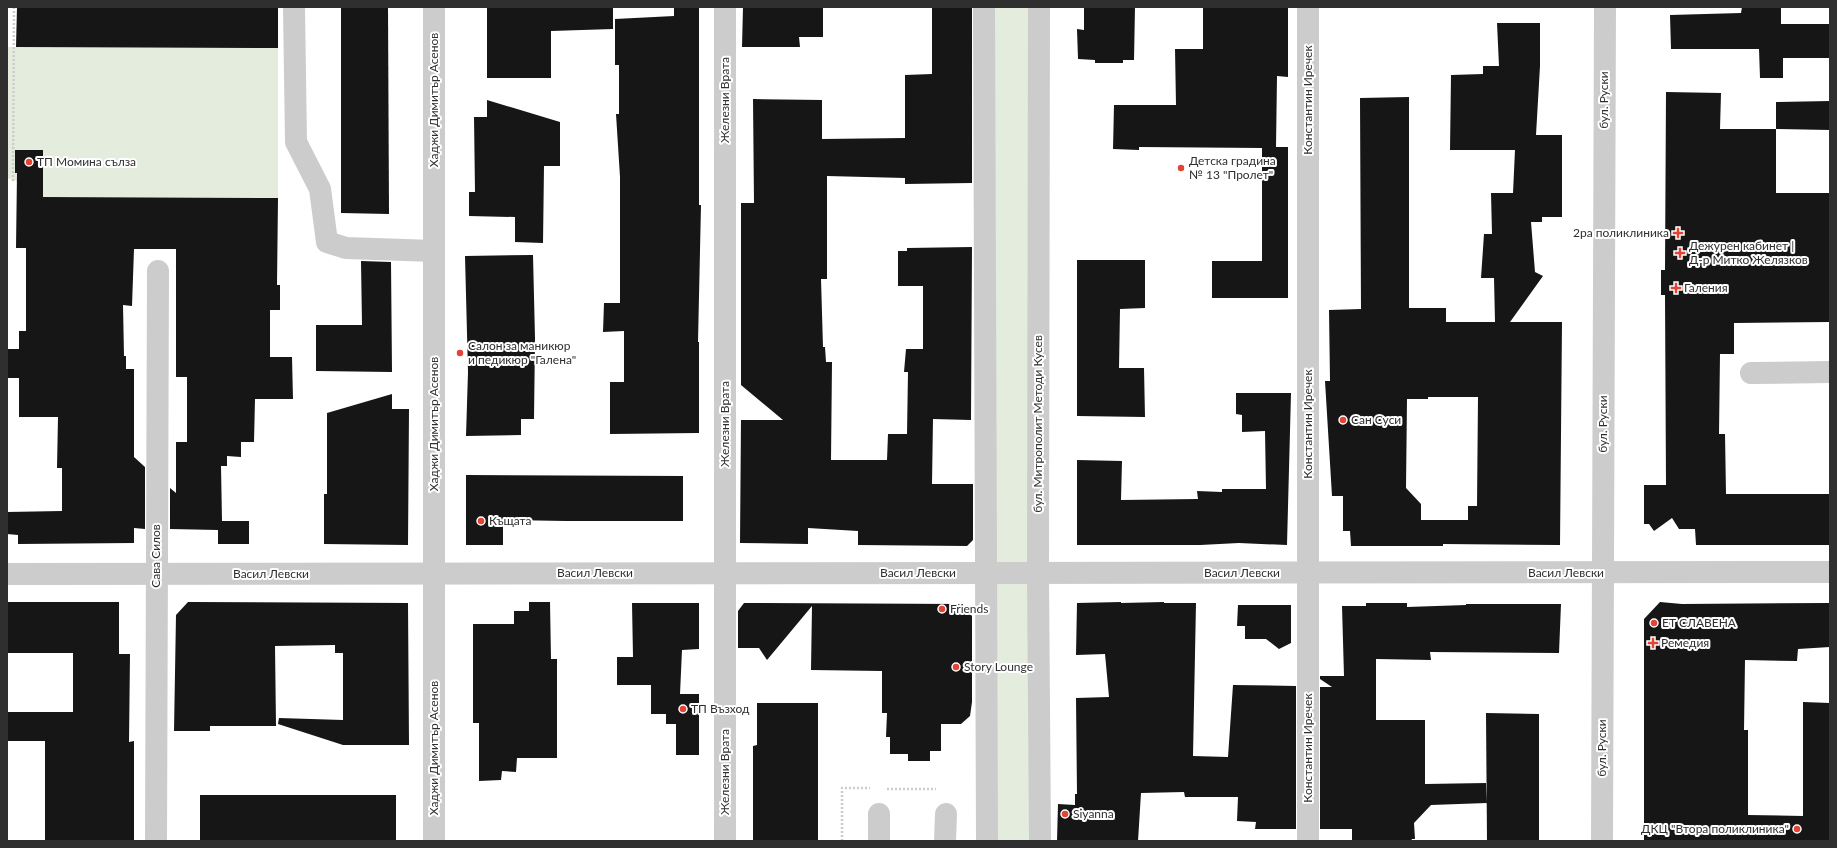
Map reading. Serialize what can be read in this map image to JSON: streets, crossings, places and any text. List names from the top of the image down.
{
  "streets": {
    "street": [
      "Хаджи Димитър Асенов",
      "Железни Врата",
      "Константин Иречек",
      "бул. Руски",
      "бул. Митрополит Методи Кусев",
      "Сава Силов",
      "Васил Левски"
    ]
  },
  "crossings": [
    ["Хаджи Димитър Асенов", "Васил Левски"],
    ["Железни Врата", "Васил Левски"],
    ["Константин Иречек", "Васил Левски"],
    ["бул. Руски", "Васил Левски"],
    ["бул. Митрополит Методи Кусев", "Васил Левски"],
    ["Сава Силов", "Васил Левски"]
  ],
  "places": {
    "other": [
      "ТП Момина сълза",
      "Детска градина № 13 \"Пролет\"",
      "Салон за маникюр и педикюр \"Галена\"",
      "Сан Суси",
      "Къщата",
      "Friends",
      "ЕТ СЛАВЕНА",
      "Story Lounge",
      "ТП Възход",
      "Siyanna",
      "ДКЦ \"Втора поликлиника\""
    ],
    "health": [
      "2ра поликлиника",
      "Дежурен кабинет | Д-р Митко Желязков",
      "Галения",
      "Ремедия"
    ]
  }
}
